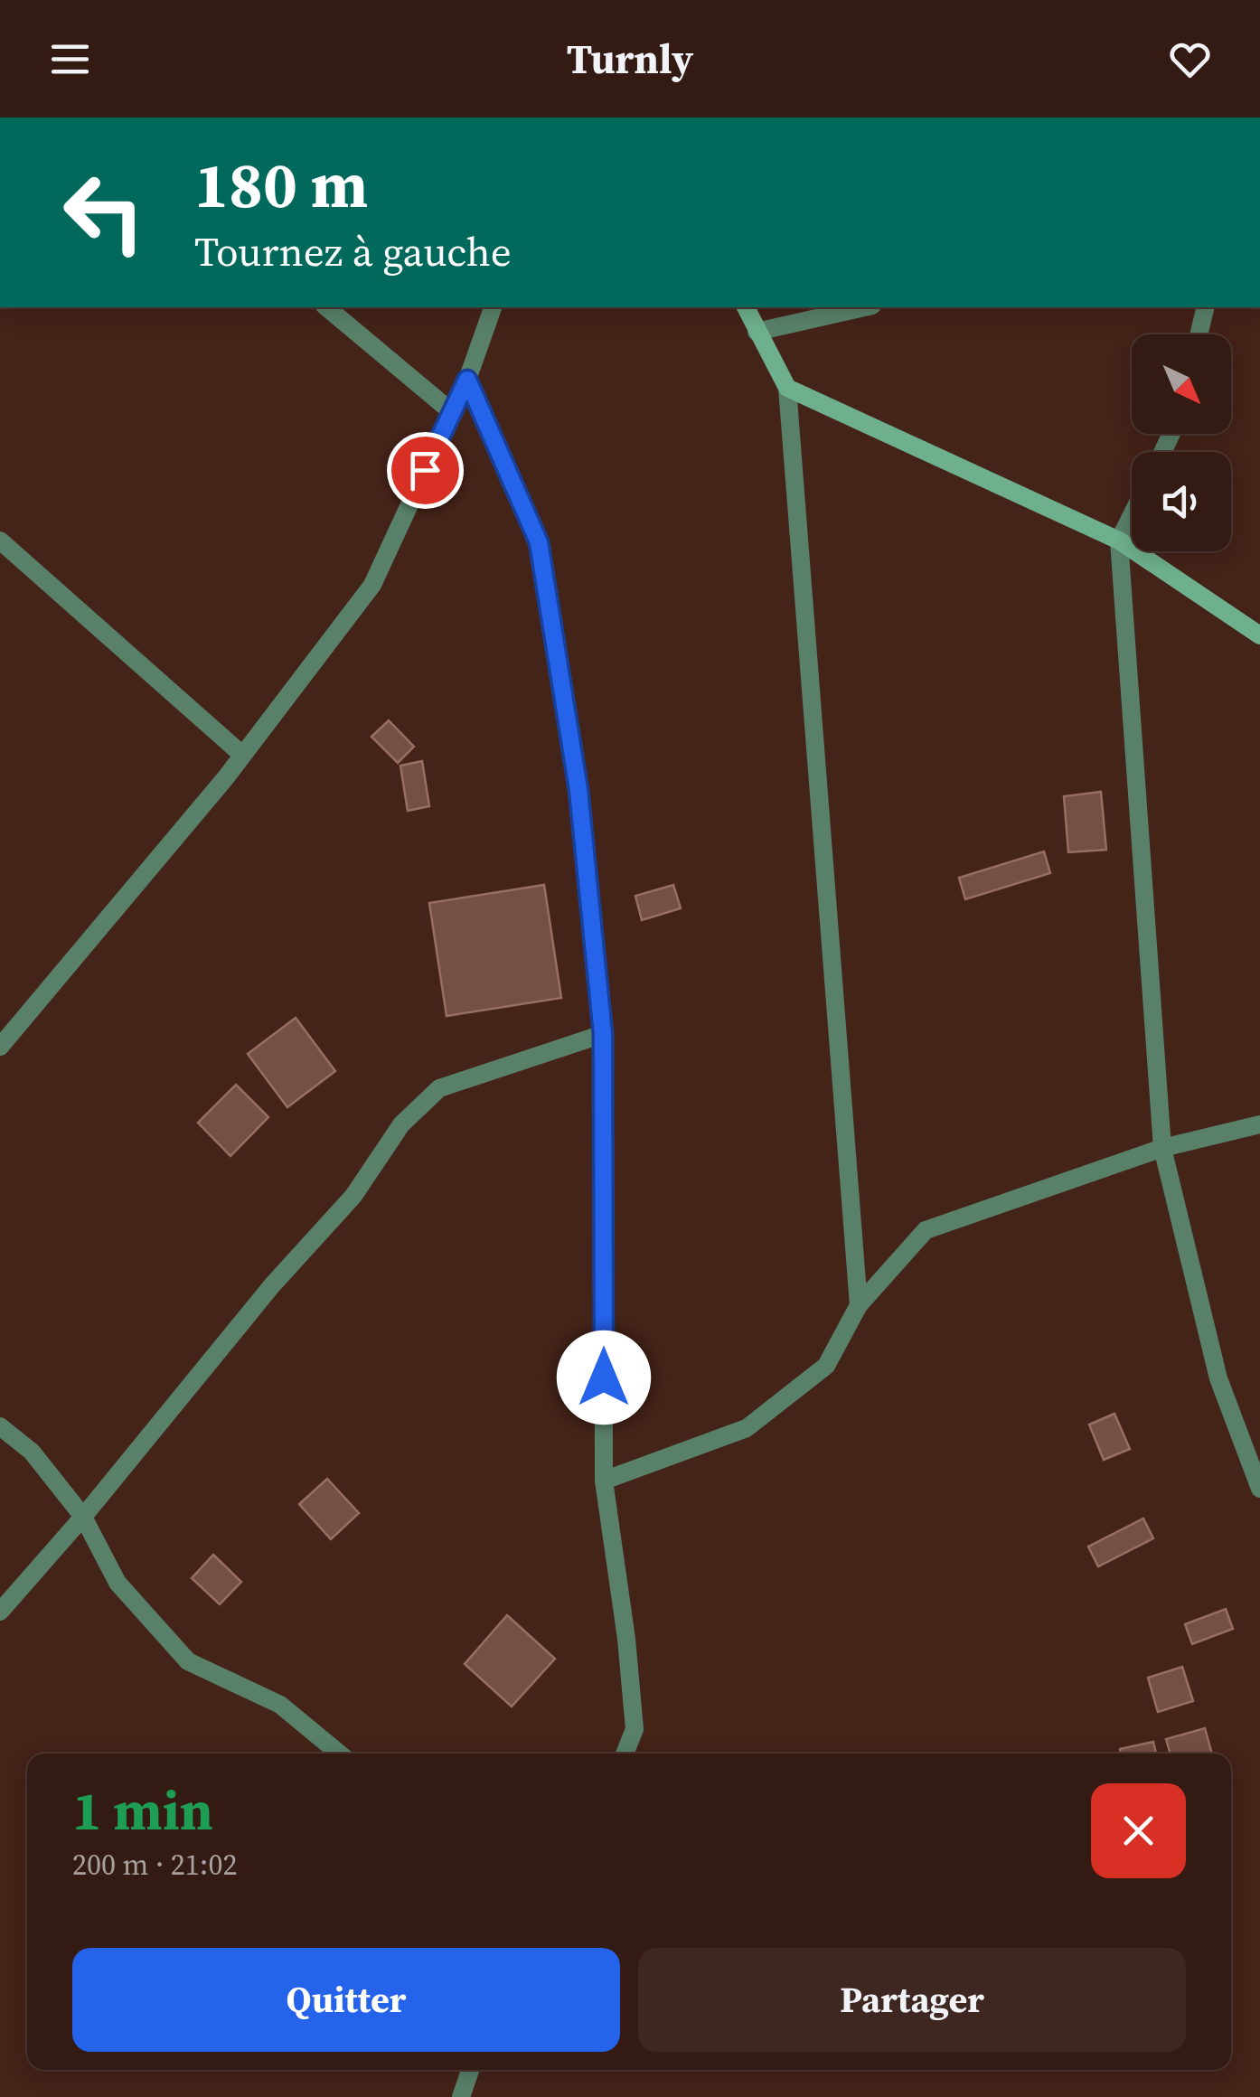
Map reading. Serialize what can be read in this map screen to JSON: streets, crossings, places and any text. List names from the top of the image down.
{
  "north": "bottom right",
  "page": {
    "header": "Turnly",
    "turn": ["180 m", "Tournez à gauche"],
    "heading": ["1 min", "200 m · 21:02"],
    "buttons": ["Quitter", "Partager"]
  }
}
